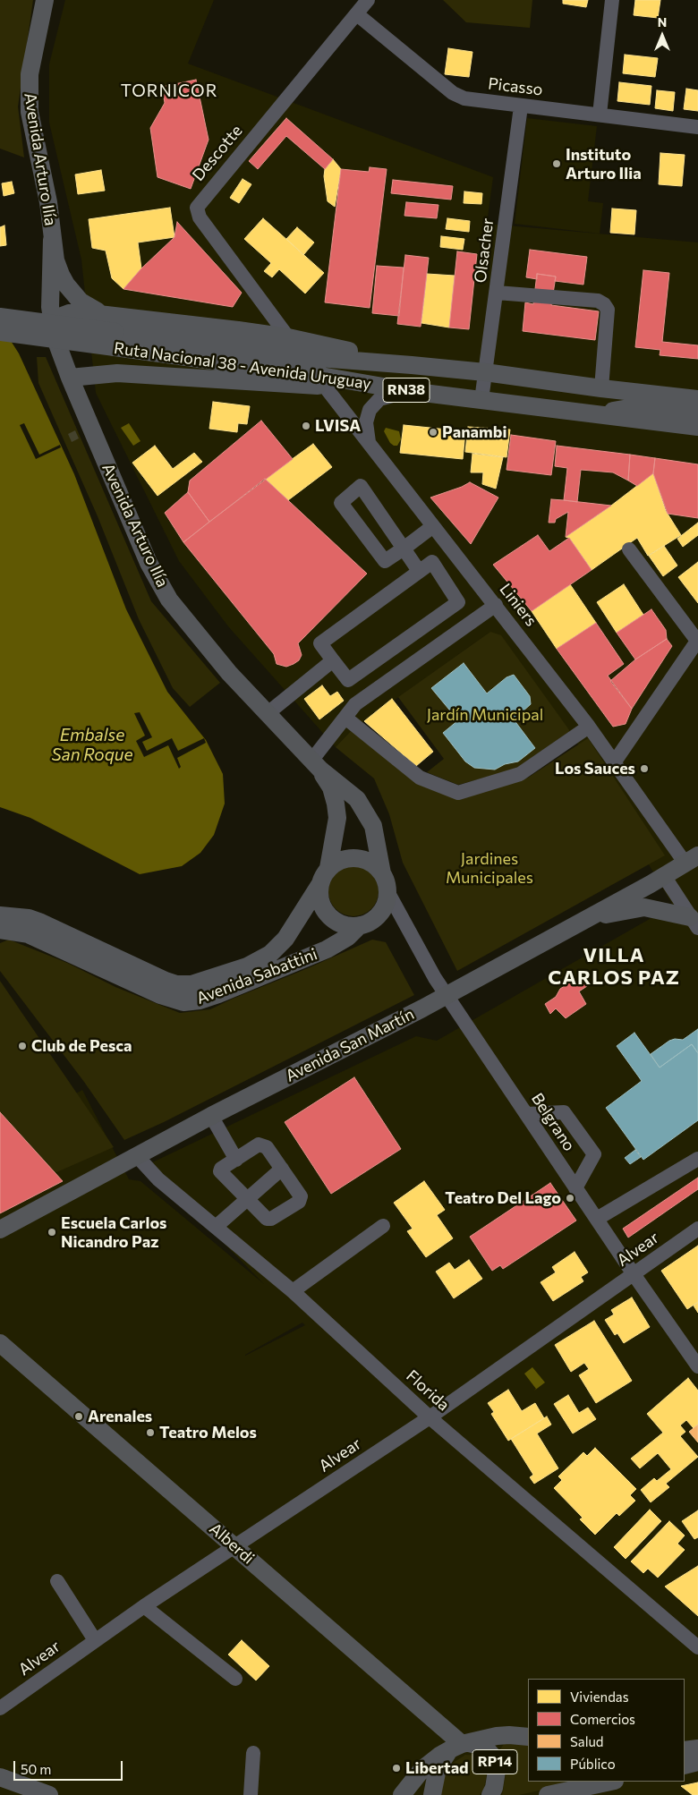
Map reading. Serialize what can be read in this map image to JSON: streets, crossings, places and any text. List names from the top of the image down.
{
  "streets": {
    "main road": [
      "Avenida Arturo Ilía",
      "Ruta Nacional 38 - Avenida Uruguay",
      "RN38",
      "Avenida Sabattini",
      "Avenida San Martín",
      "Alberdi",
      "RP14"
    ],
    "street": [
      "Picasso",
      "Descotte",
      "Olsacher",
      "Liniers",
      "Belgrano",
      "Alvear",
      "Florida"
    ]
  },
  "crossings": [
    ["Picasso", "Descotte"],
    ["Picasso", "Olsacher"],
    ["Olsacher", "Ruta Nacional 38 - Avenida Uruguay"],
    ["Ruta Nacional 38 - Avenida Uruguay", "Liniers"],
    ["Liniers", "Avenida San Martín"],
    ["Avenida Sabattini", "Belgrano"],
    ["Avenida San Martín", "Belgrano"],
    ["Avenida San Martín", "Florida"],
    ["Belgrano", "Alvear"],
    ["Alvear", "Florida"],
    ["Alvear", "Alberdi"],
    ["Alberdi", "RP14"]
  ],
  "districts": ["TORNICOR", "VILLA CARLOS PAZ"],
  "water": ["Embalse San Roque"],
  "parks": ["Jardín Municipal", "Jardines Municipales"],
  "places": [
    "Instituto Arturo Ilia",
    "LVISA",
    "Panambi",
    "Los Sauces",
    "Club de Pesca",
    "Teatro Del Lago",
    "Escuela Carlos Nicandro Paz",
    "Arenales",
    "Teatro Melos",
    "Libertad"
  ],
  "legend": [
    "Viviendas",
    "Comercios",
    "Salud",
    "Público"
  ],
  "scale_bar": "50 m",
  "north": "top"
}
